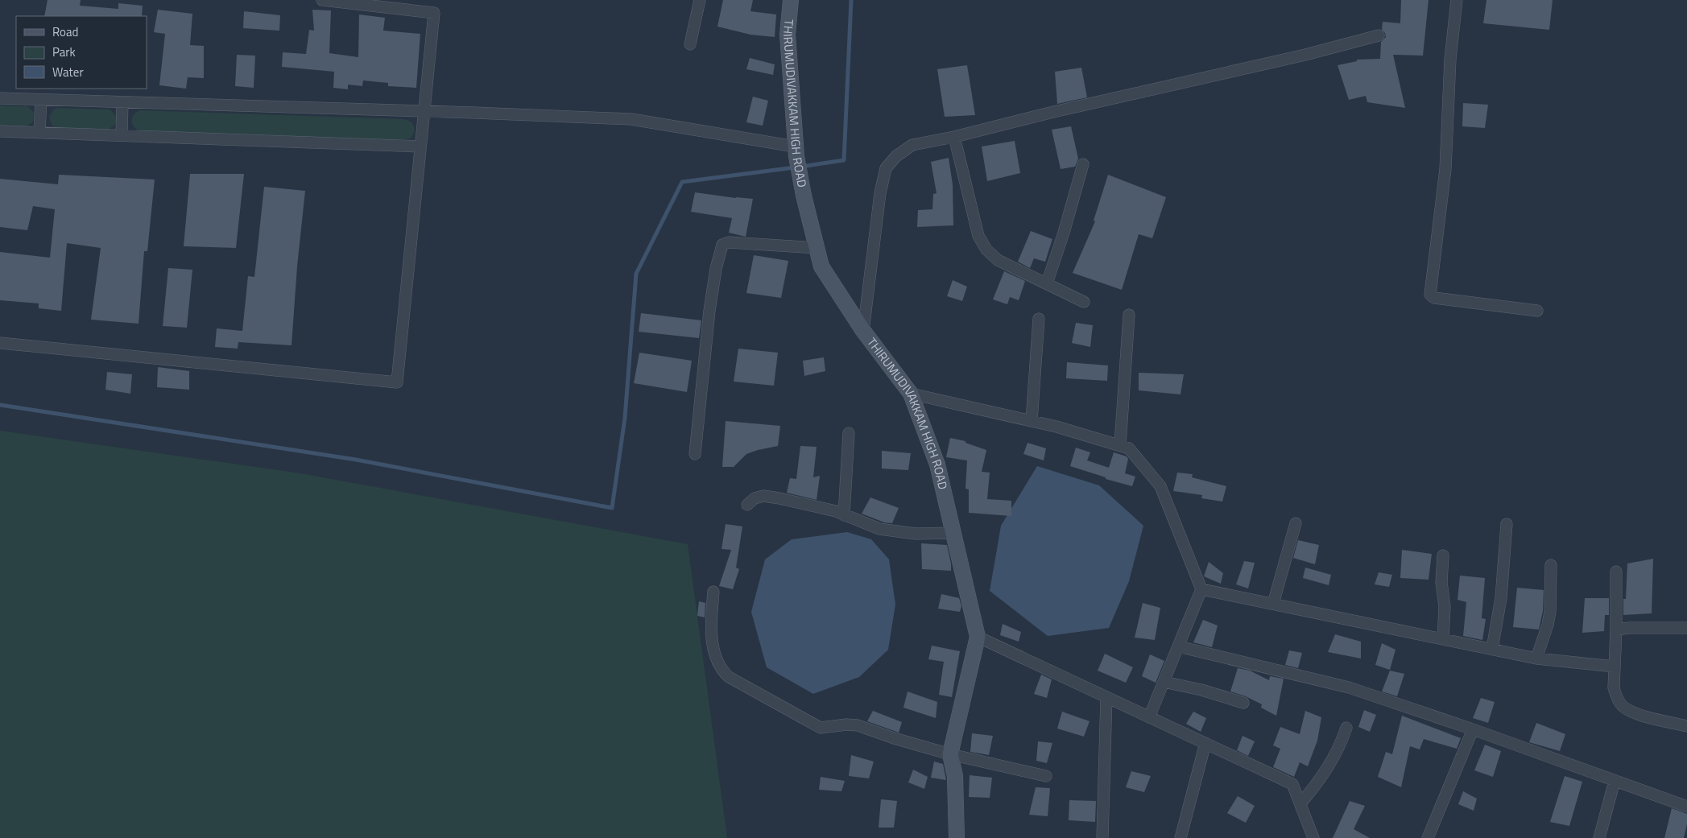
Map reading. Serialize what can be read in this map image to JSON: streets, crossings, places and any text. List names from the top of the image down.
{
  "streets": {
    "street": ["THIRUMUDIVAKKAM HIGH ROAD"]
  },
  "legend": ["Road", "Park", "Water"]
}
